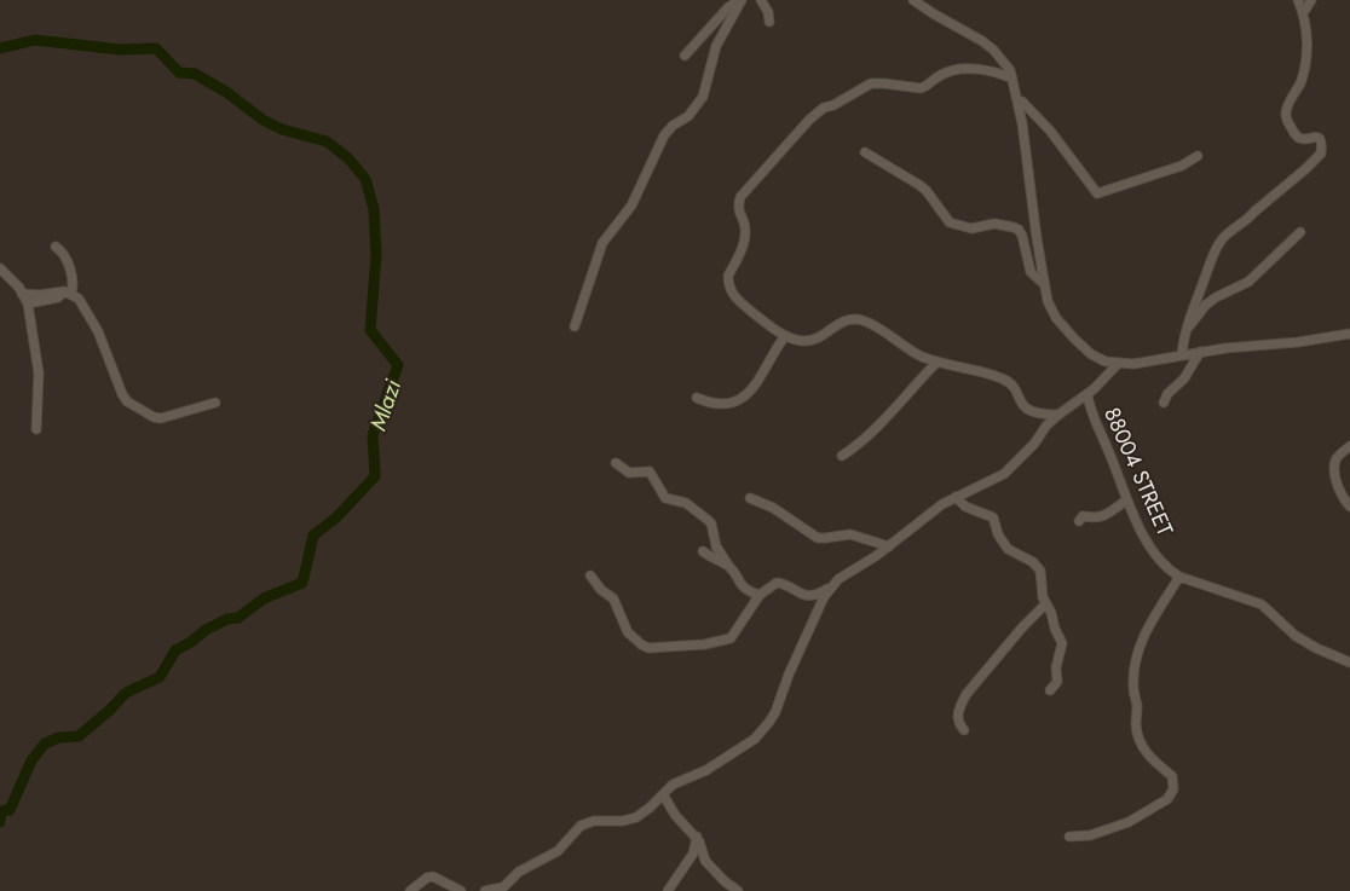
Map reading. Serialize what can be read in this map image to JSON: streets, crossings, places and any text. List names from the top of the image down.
{
  "streets": {
    "street": ["88004 STREET"]
  },
  "water": ["Mlazi"]
}
